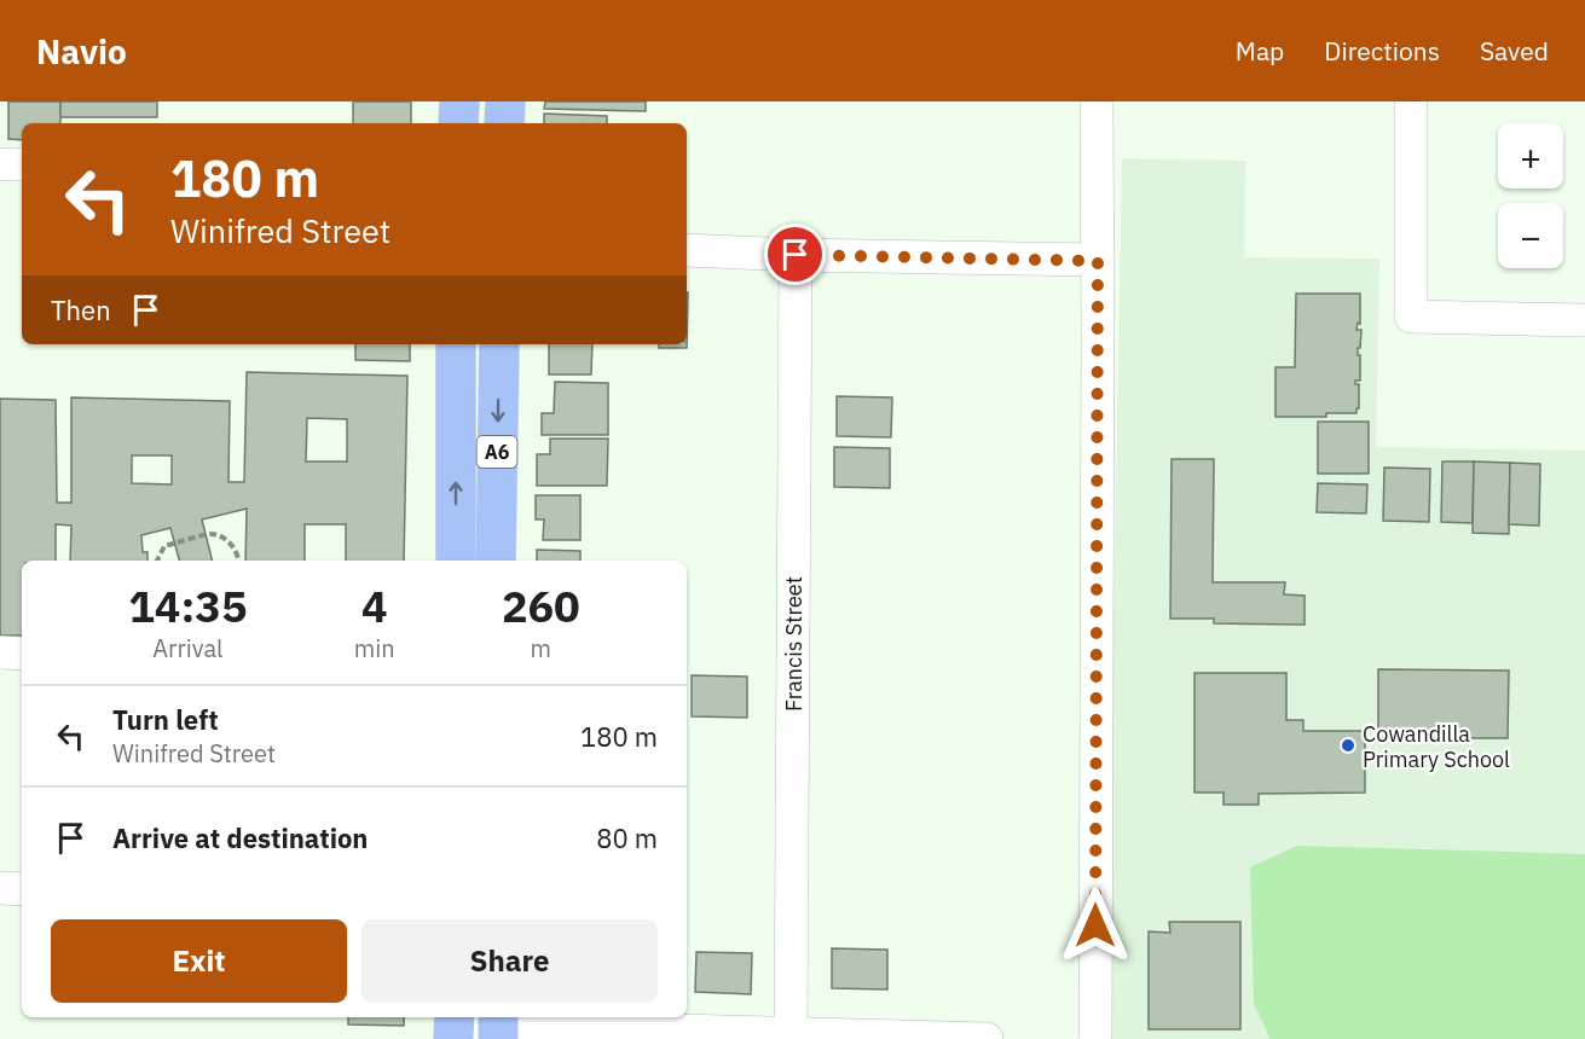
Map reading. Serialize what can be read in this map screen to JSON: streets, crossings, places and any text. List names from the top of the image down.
{
  "streets": {
    "main road": ["A6"],
    "street": ["Francis Street"]
  },
  "places": ["Cowandilla Primary School"],
  "page": {
    "header": "Navio",
    "nav": ["Map", "Directions", "Saved"],
    "map_buttons": ["+", "−"],
    "turn": ["180 m", "Winifred Street"],
    "then": "Then",
    "eta": [
      "14:35",
      "Arrival",
      "4",
      "min",
      "260",
      "m"
    ],
    "list": [
      {
        "name": "Turn left",
        "note": "Winifred Street",
        "value": "180 m"
      },
      {
        "name": "Arrive at destination",
        "value": "80 m"
      }
    ],
    "buttons": ["Exit", "Share"]
  }
}
